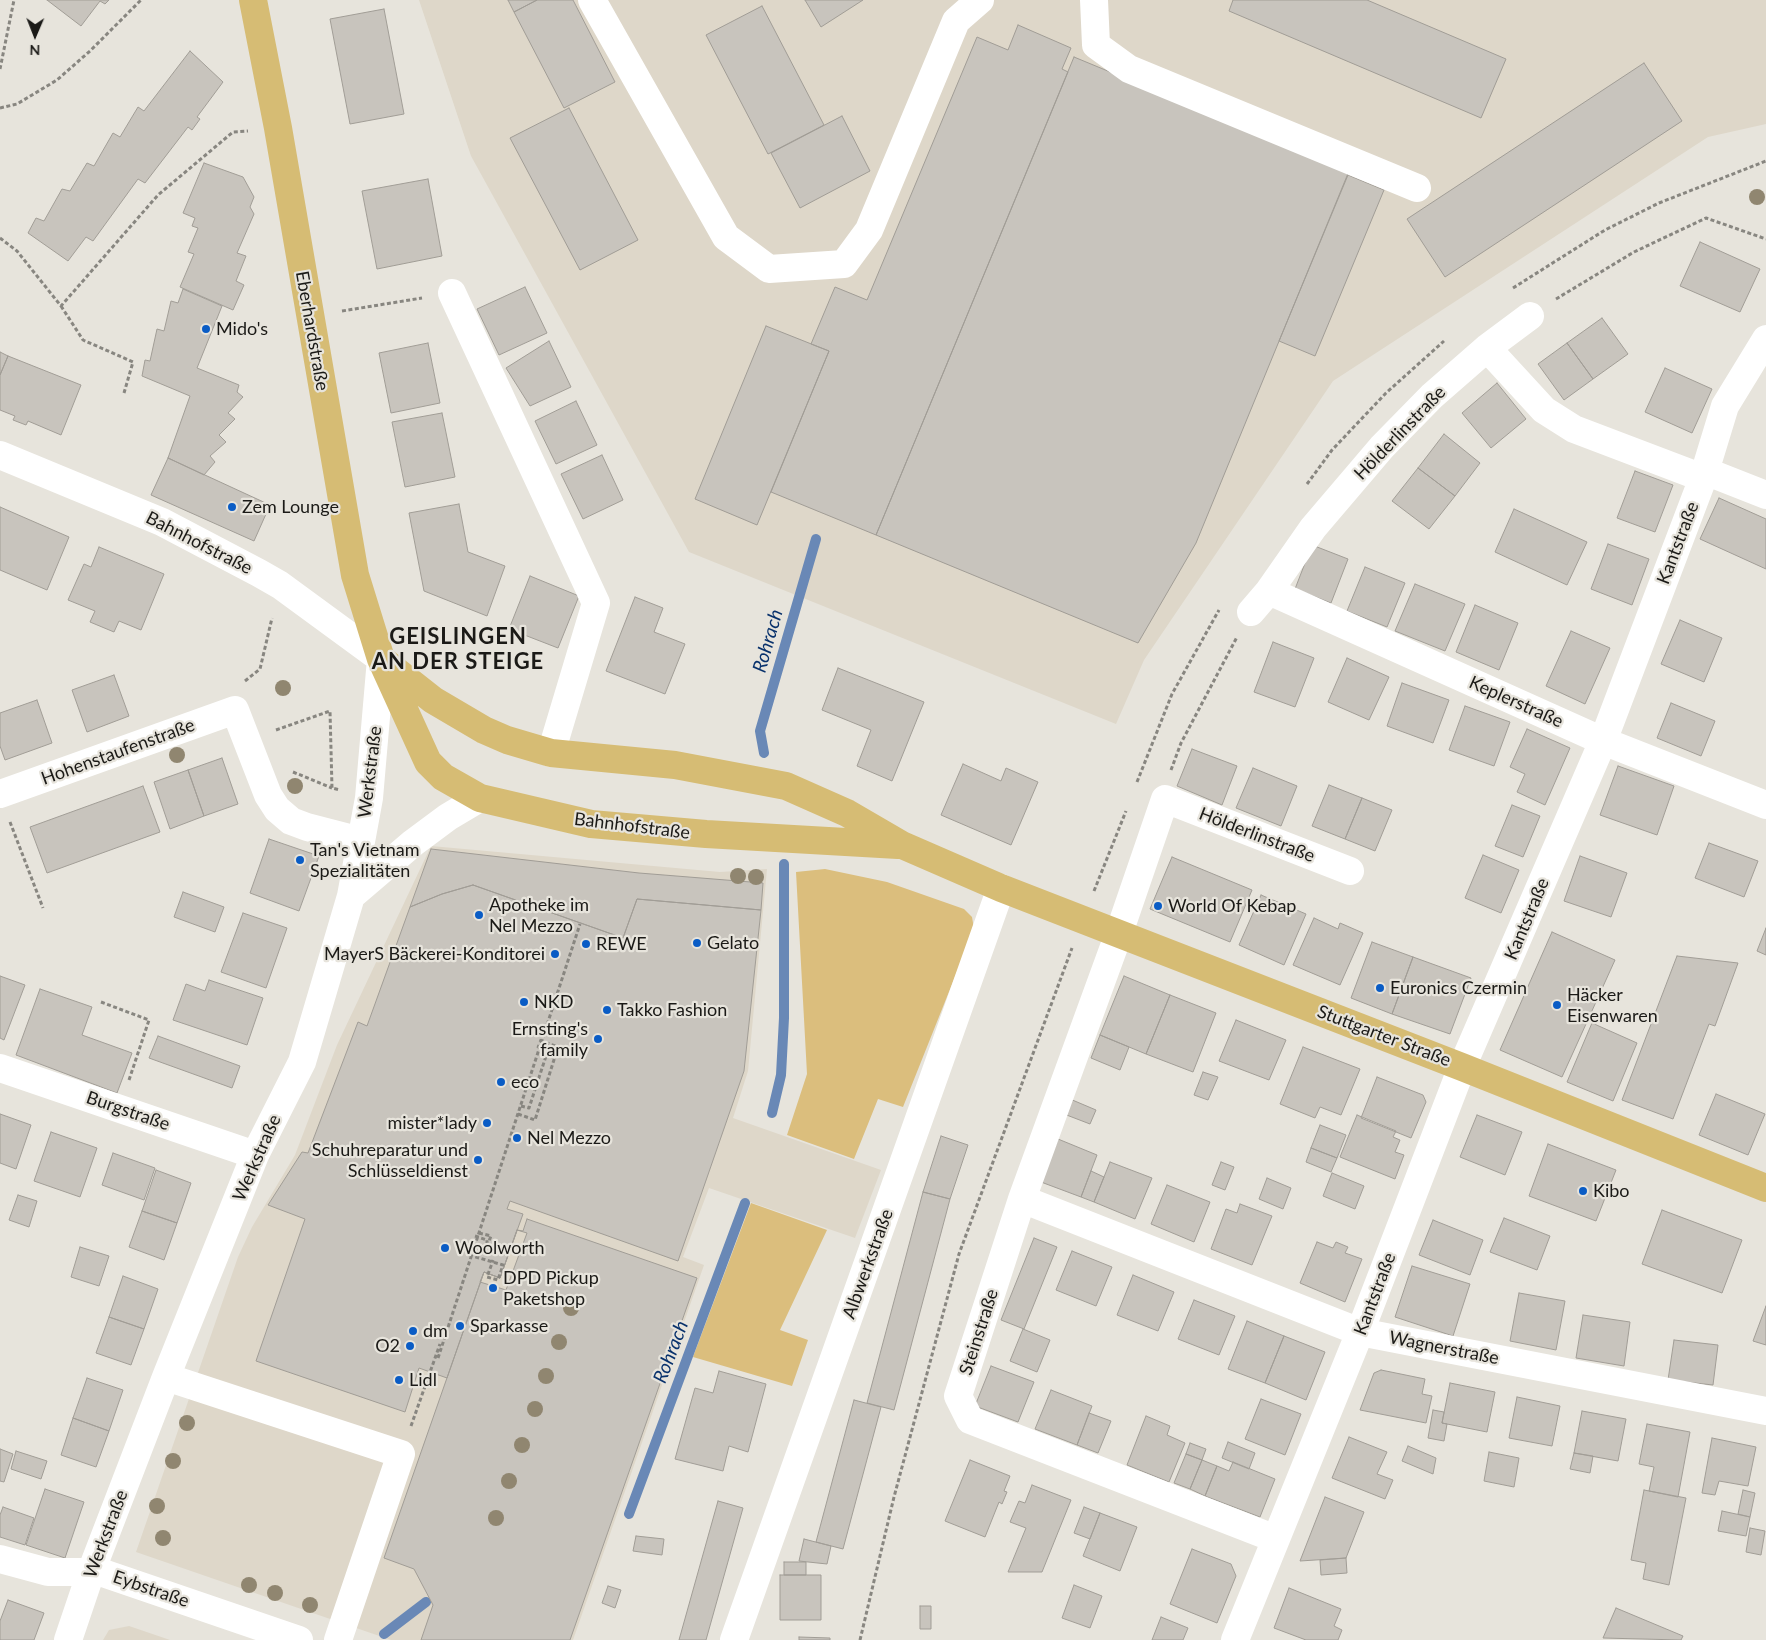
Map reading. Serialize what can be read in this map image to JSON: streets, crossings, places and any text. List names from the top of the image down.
{
  "streets": {
    "main road": ["Eberhardstraße", "Bahnhofstraße", "Stuttgarter Straße"],
    "street": [
      "Hölderlinstraße",
      "Kantstraße",
      "Keplerstraße",
      "Hohenstaufenstraße",
      "Werkstraße",
      "Burgstraße",
      "Albwerkstraße",
      "Steinstraße",
      "Wagnerstraße",
      "Eybstraße"
    ]
  },
  "crossings": [
    ["Eberhardstraße", "Bahnhofstraße"],
    ["Eberhardstraße", "Werkstraße"],
    ["Hölderlinstraße", "Keplerstraße"],
    ["Bahnhofstraße", "Werkstraße"],
    ["Bahnhofstraße", "Stuttgarter Straße"],
    ["Bahnhofstraße", "Albwerkstraße"],
    ["Kantstraße", "Keplerstraße"],
    ["Kantstraße", "Stuttgarter Straße"],
    ["Kantstraße", "Steinstraße"],
    ["Kantstraße", "Wagnerstraße"],
    ["Werkstraße", "Burgstraße"],
    ["Werkstraße", "Eybstraße"],
    ["Stuttgarter Straße", "Albwerkstraße"],
    ["Stuttgarter Straße", "Steinstraße"],
    ["Steinstraße", "Wagnerstraße"]
  ],
  "districts": ["GEISLINGEN AN DER STEIGE"],
  "water": ["Rohrach"],
  "places": [
    "Mido's",
    "Zem Lounge",
    "Tan's Vietnam Spezialitäten",
    "World Of Kebap",
    "Apotheke im Nel Mezzo",
    "Gelato",
    "REWE",
    "MayerS Bäckerei-Konditorei",
    "Euronics Czermin",
    "NKD",
    "Häcker Eisenwaren",
    "Takko Fashion",
    "Ernsting's family",
    "eco",
    "mister*lady",
    "Nel Mezzo",
    "Schuhreparatur und Schlüsseldienst",
    "Kibo",
    "Woolworth",
    "DPD Pickup Paketshop",
    "Sparkasse",
    "dm",
    "O2",
    "Lidl"
  ],
  "north": "bottom"
}
